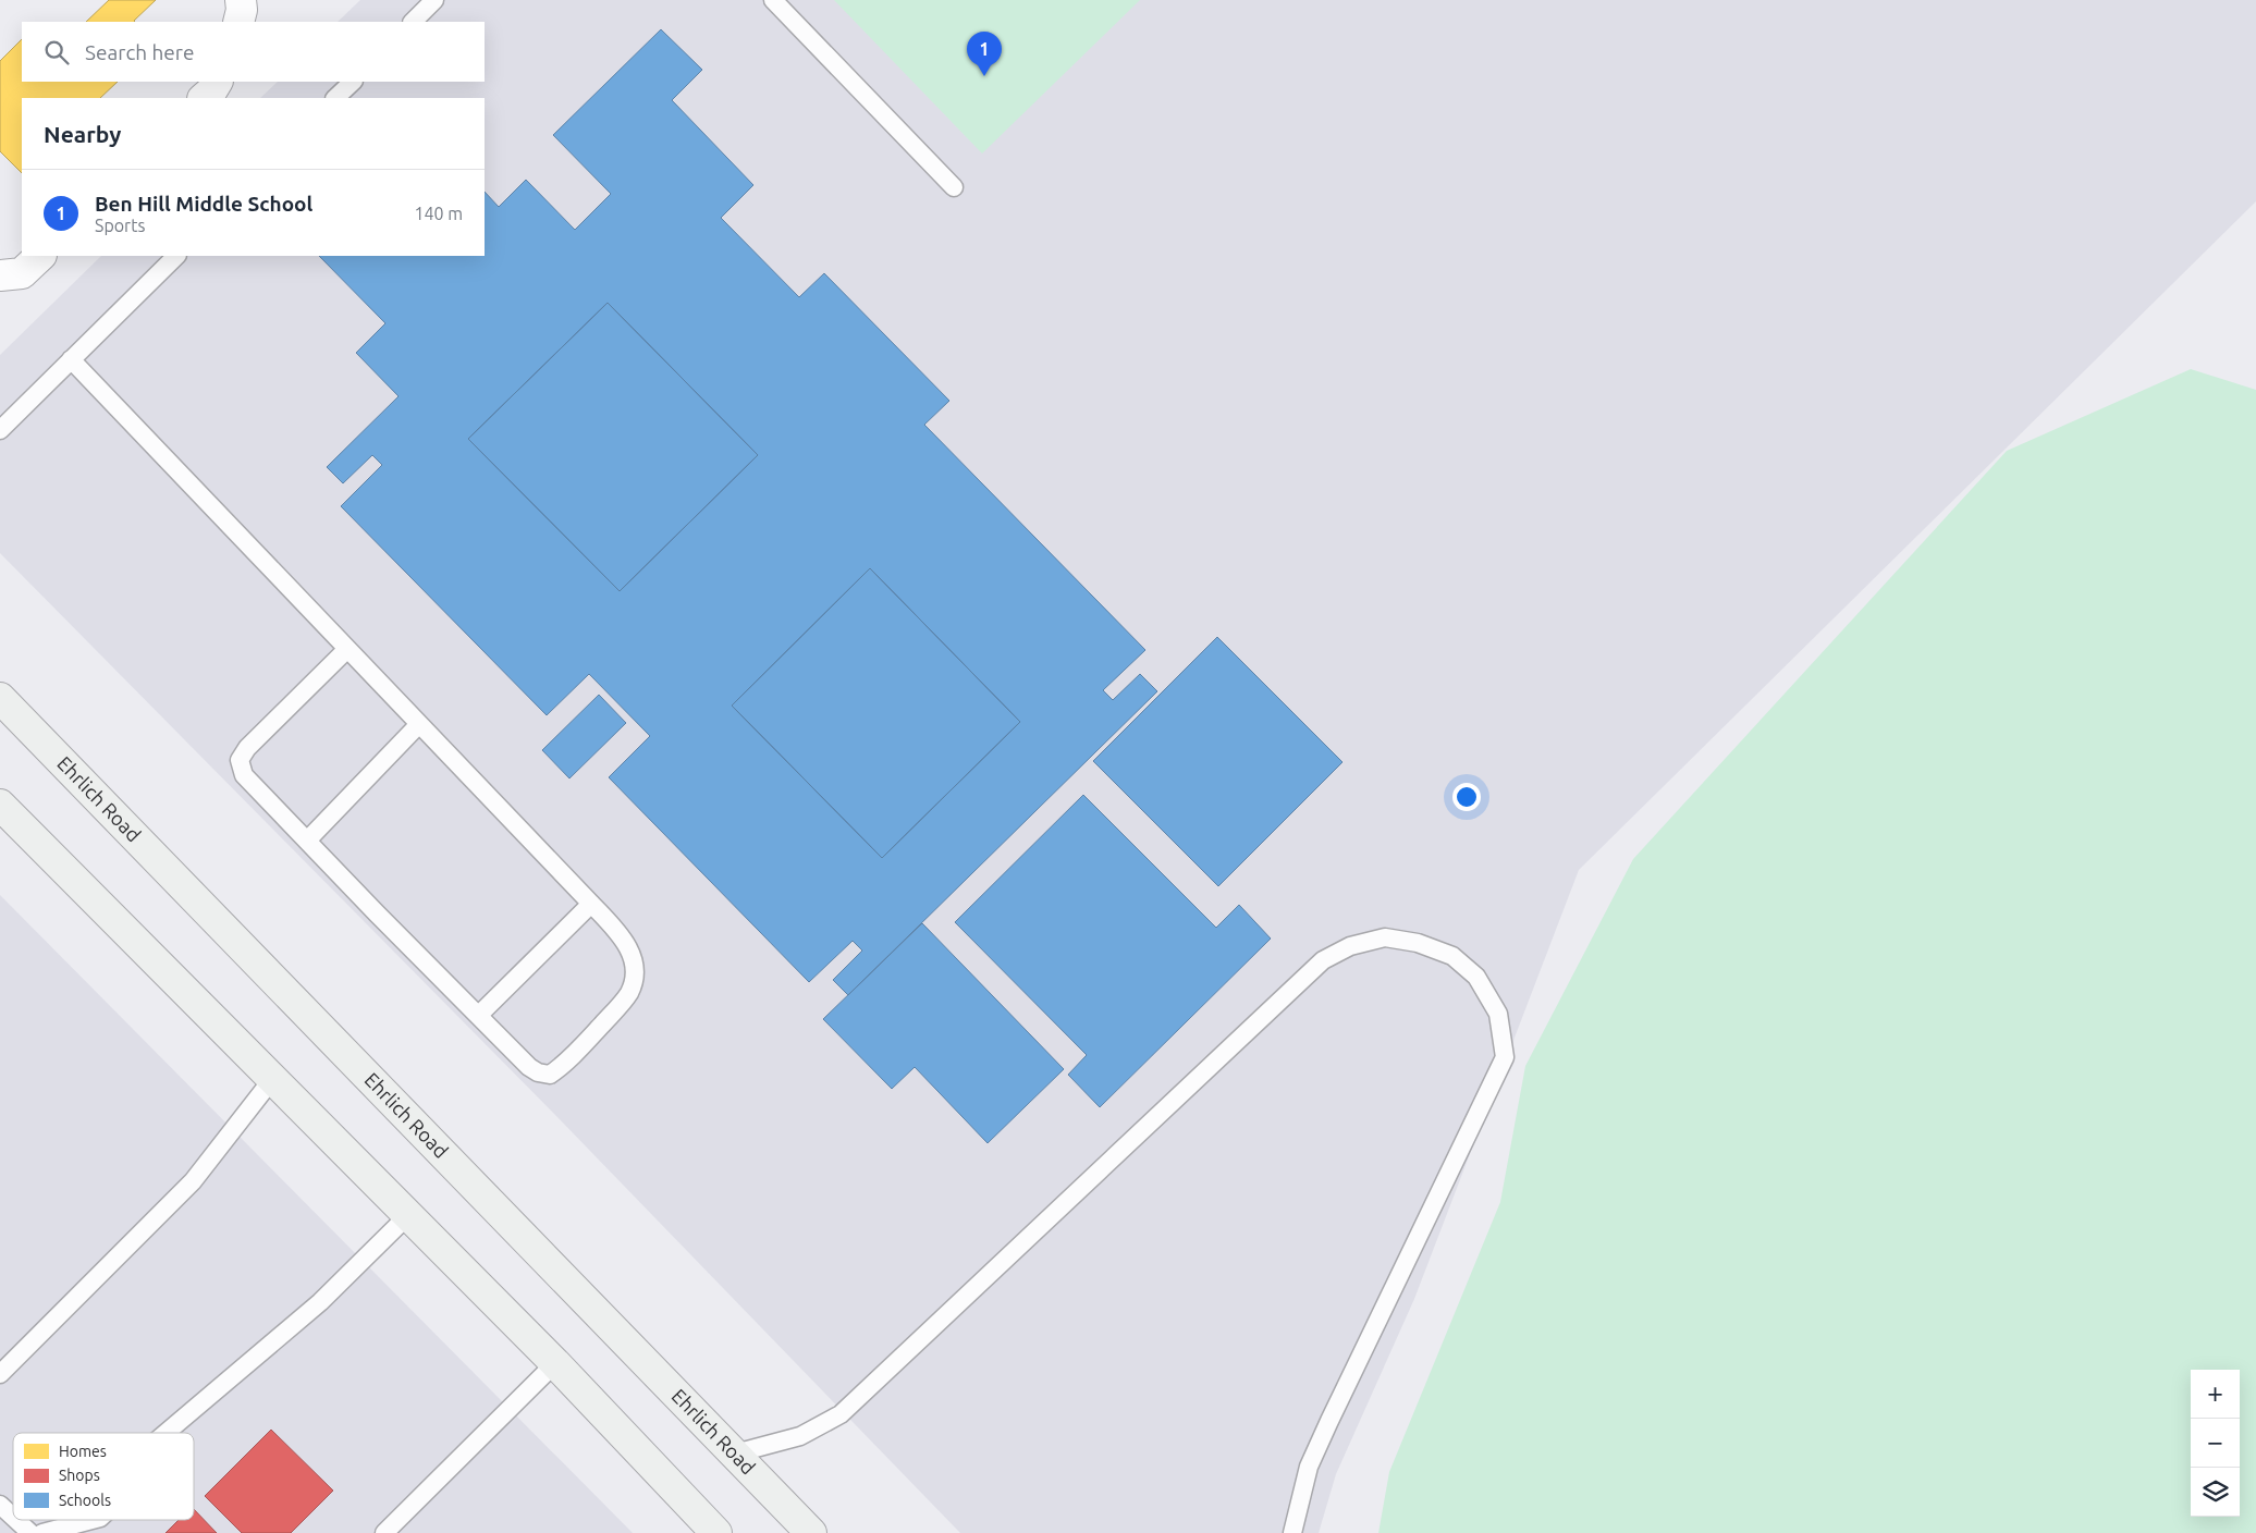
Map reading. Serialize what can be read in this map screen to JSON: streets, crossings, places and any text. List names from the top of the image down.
{
  "streets": {
    "main road": ["Ehrlich Road"]
  },
  "legend": ["Homes", "Shops", "Schools"],
  "page": {
    "search": "Search here",
    "pins": "1",
    "heading": "Nearby",
    "list": [
      {
        "mark": "1",
        "name": "Ben Hill Middle School",
        "note": "Sports",
        "value": "140 m"
      }
    ],
    "map_buttons": ["+", "−"]
  }
}
